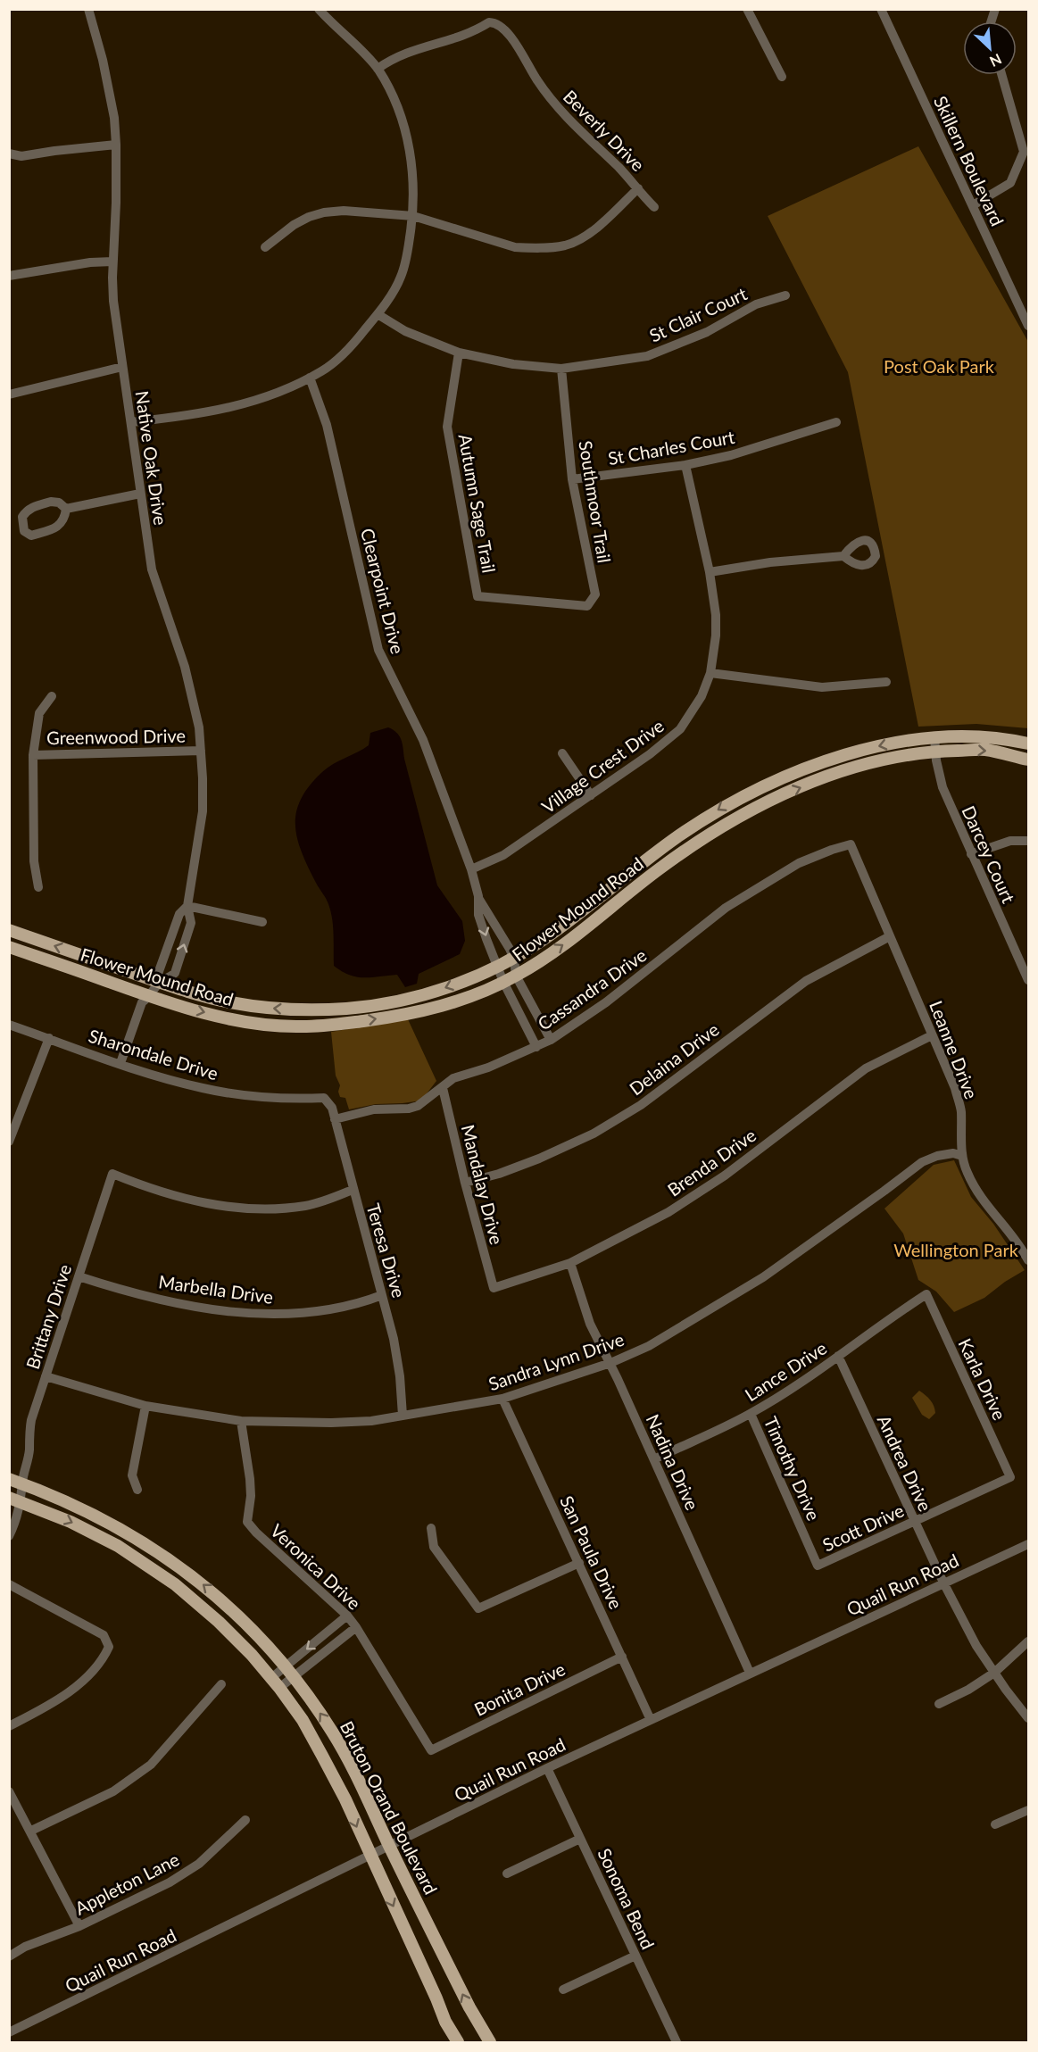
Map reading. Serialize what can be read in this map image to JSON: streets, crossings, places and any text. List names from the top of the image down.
{
  "streets": {
    "main road": ["Flower Mound Road", "Bruton Orand Boulevard"],
    "street": [
      "Beverly Drive",
      "Skillern Boulevard",
      "St Clair Court",
      "St Charles Court",
      "Native Oak Drive",
      "Southmoor Trail",
      "Autumn Sage Trail",
      "Clearpoint Drive",
      "Greenwood Drive",
      "Village Crest Drive",
      "Darcey Court",
      "Cassandra Drive",
      "Leanne Drive",
      "Sharondale Drive",
      "Delaina Drive",
      "Brenda Drive",
      "Mandalay Drive",
      "Teresa Drive",
      "Marbella Drive",
      "Brittany Drive",
      "Sandra Lynn Drive",
      "Lance Drive",
      "Karla Drive",
      "Nadina Drive",
      "Andrea Drive",
      "Timothy Drive",
      "Scott Drive",
      "San Paula Drive",
      "Veronica Drive",
      "Quail Run Road",
      "Bonita Drive",
      "Appleton Lane",
      "Sonoma Bend"
    ]
  },
  "crossings": [
    ["St Clair Court", "Southmoor Trail"],
    ["St Clair Court", "Autumn Sage Trail"],
    ["St Charles Court", "Southmoor Trail"],
    ["St Charles Court", "Village Crest Drive"],
    ["Native Oak Drive", "Greenwood Drive"],
    ["Native Oak Drive", "Flower Mound Road"],
    ["Native Oak Drive", "Sharondale Drive"],
    ["Southmoor Trail", "Autumn Sage Trail"],
    ["Clearpoint Drive", "Village Crest Drive"],
    ["Clearpoint Drive", "Flower Mound Road"],
    ["Clearpoint Drive", "Cassandra Drive"],
    ["Darcey Court", "Flower Mound Road"],
    ["Cassandra Drive", "Leanne Drive"],
    ["Cassandra Drive", "Mandalay Drive"],
    ["Cassandra Drive", "Teresa Drive"],
    ["Leanne Drive", "Delaina Drive"],
    ["Leanne Drive", "Brenda Drive"],
    ["Leanne Drive", "Sandra Lynn Drive"],
    ["Sharondale Drive", "Teresa Drive"],
    ["Delaina Drive", "Mandalay Drive"],
    ["Brenda Drive", "Mandalay Drive"],
    ["Brenda Drive", "Nadina Drive"],
    ["Teresa Drive", "Marbella Drive"],
    ["Teresa Drive", "Brittany Drive"],
    ["Teresa Drive", "Sandra Lynn Drive"],
    ["Marbella Drive", "Brittany Drive"],
    ["Brittany Drive", "Sandra Lynn Drive"],
    ["Brittany Drive", "Bruton Orand Boulevard"],
    ["Sandra Lynn Drive", "Nadina Drive"],
    ["Sandra Lynn Drive", "San Paula Drive"],
    ["Sandra Lynn Drive", "Veronica Drive"],
    ["Lance Drive", "Karla Drive"],
    ["Lance Drive", "Nadina Drive"],
    ["Lance Drive", "Andrea Drive"],
    ["Lance Drive", "Timothy Drive"],
    ["Karla Drive", "Scott Drive"],
    ["Nadina Drive", "Quail Run Road"],
    ["Andrea Drive", "Scott Drive"],
    ["Andrea Drive", "Quail Run Road"],
    ["Timothy Drive", "Scott Drive"],
    ["San Paula Drive", "Quail Run Road"],
    ["San Paula Drive", "Bonita Drive"],
    ["Veronica Drive", "Bonita Drive"],
    ["Quail Run Road", "Bruton Orand Boulevard"],
    ["Quail Run Road", "Sonoma Bend"]
  ],
  "parks": ["Post Oak Park", "Wellington Park"],
  "north": "bottom right"
}
